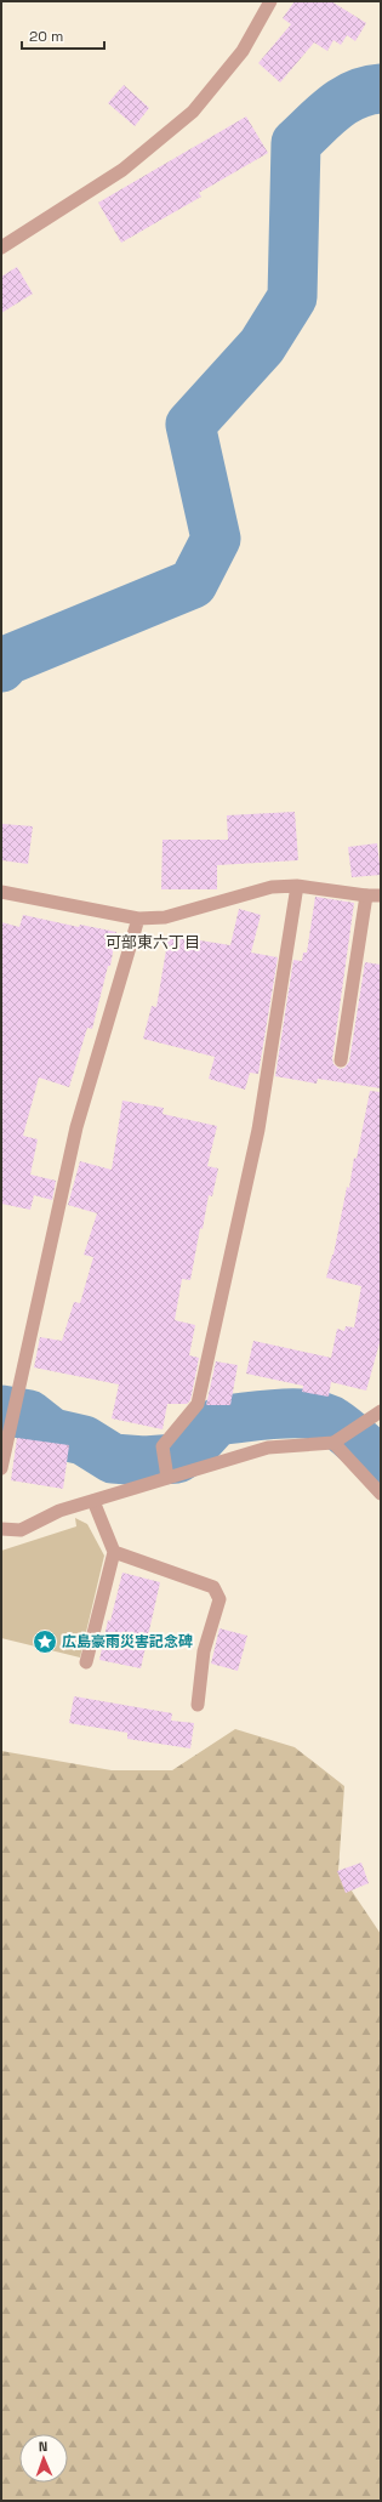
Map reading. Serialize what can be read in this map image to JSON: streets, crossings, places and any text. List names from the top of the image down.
{
  "districts": ["可部東六丁目"],
  "places": {
    "place": ["広島豪雨災害記念碑"]
  },
  "scale_bar": "20 m",
  "north": "top"
}
